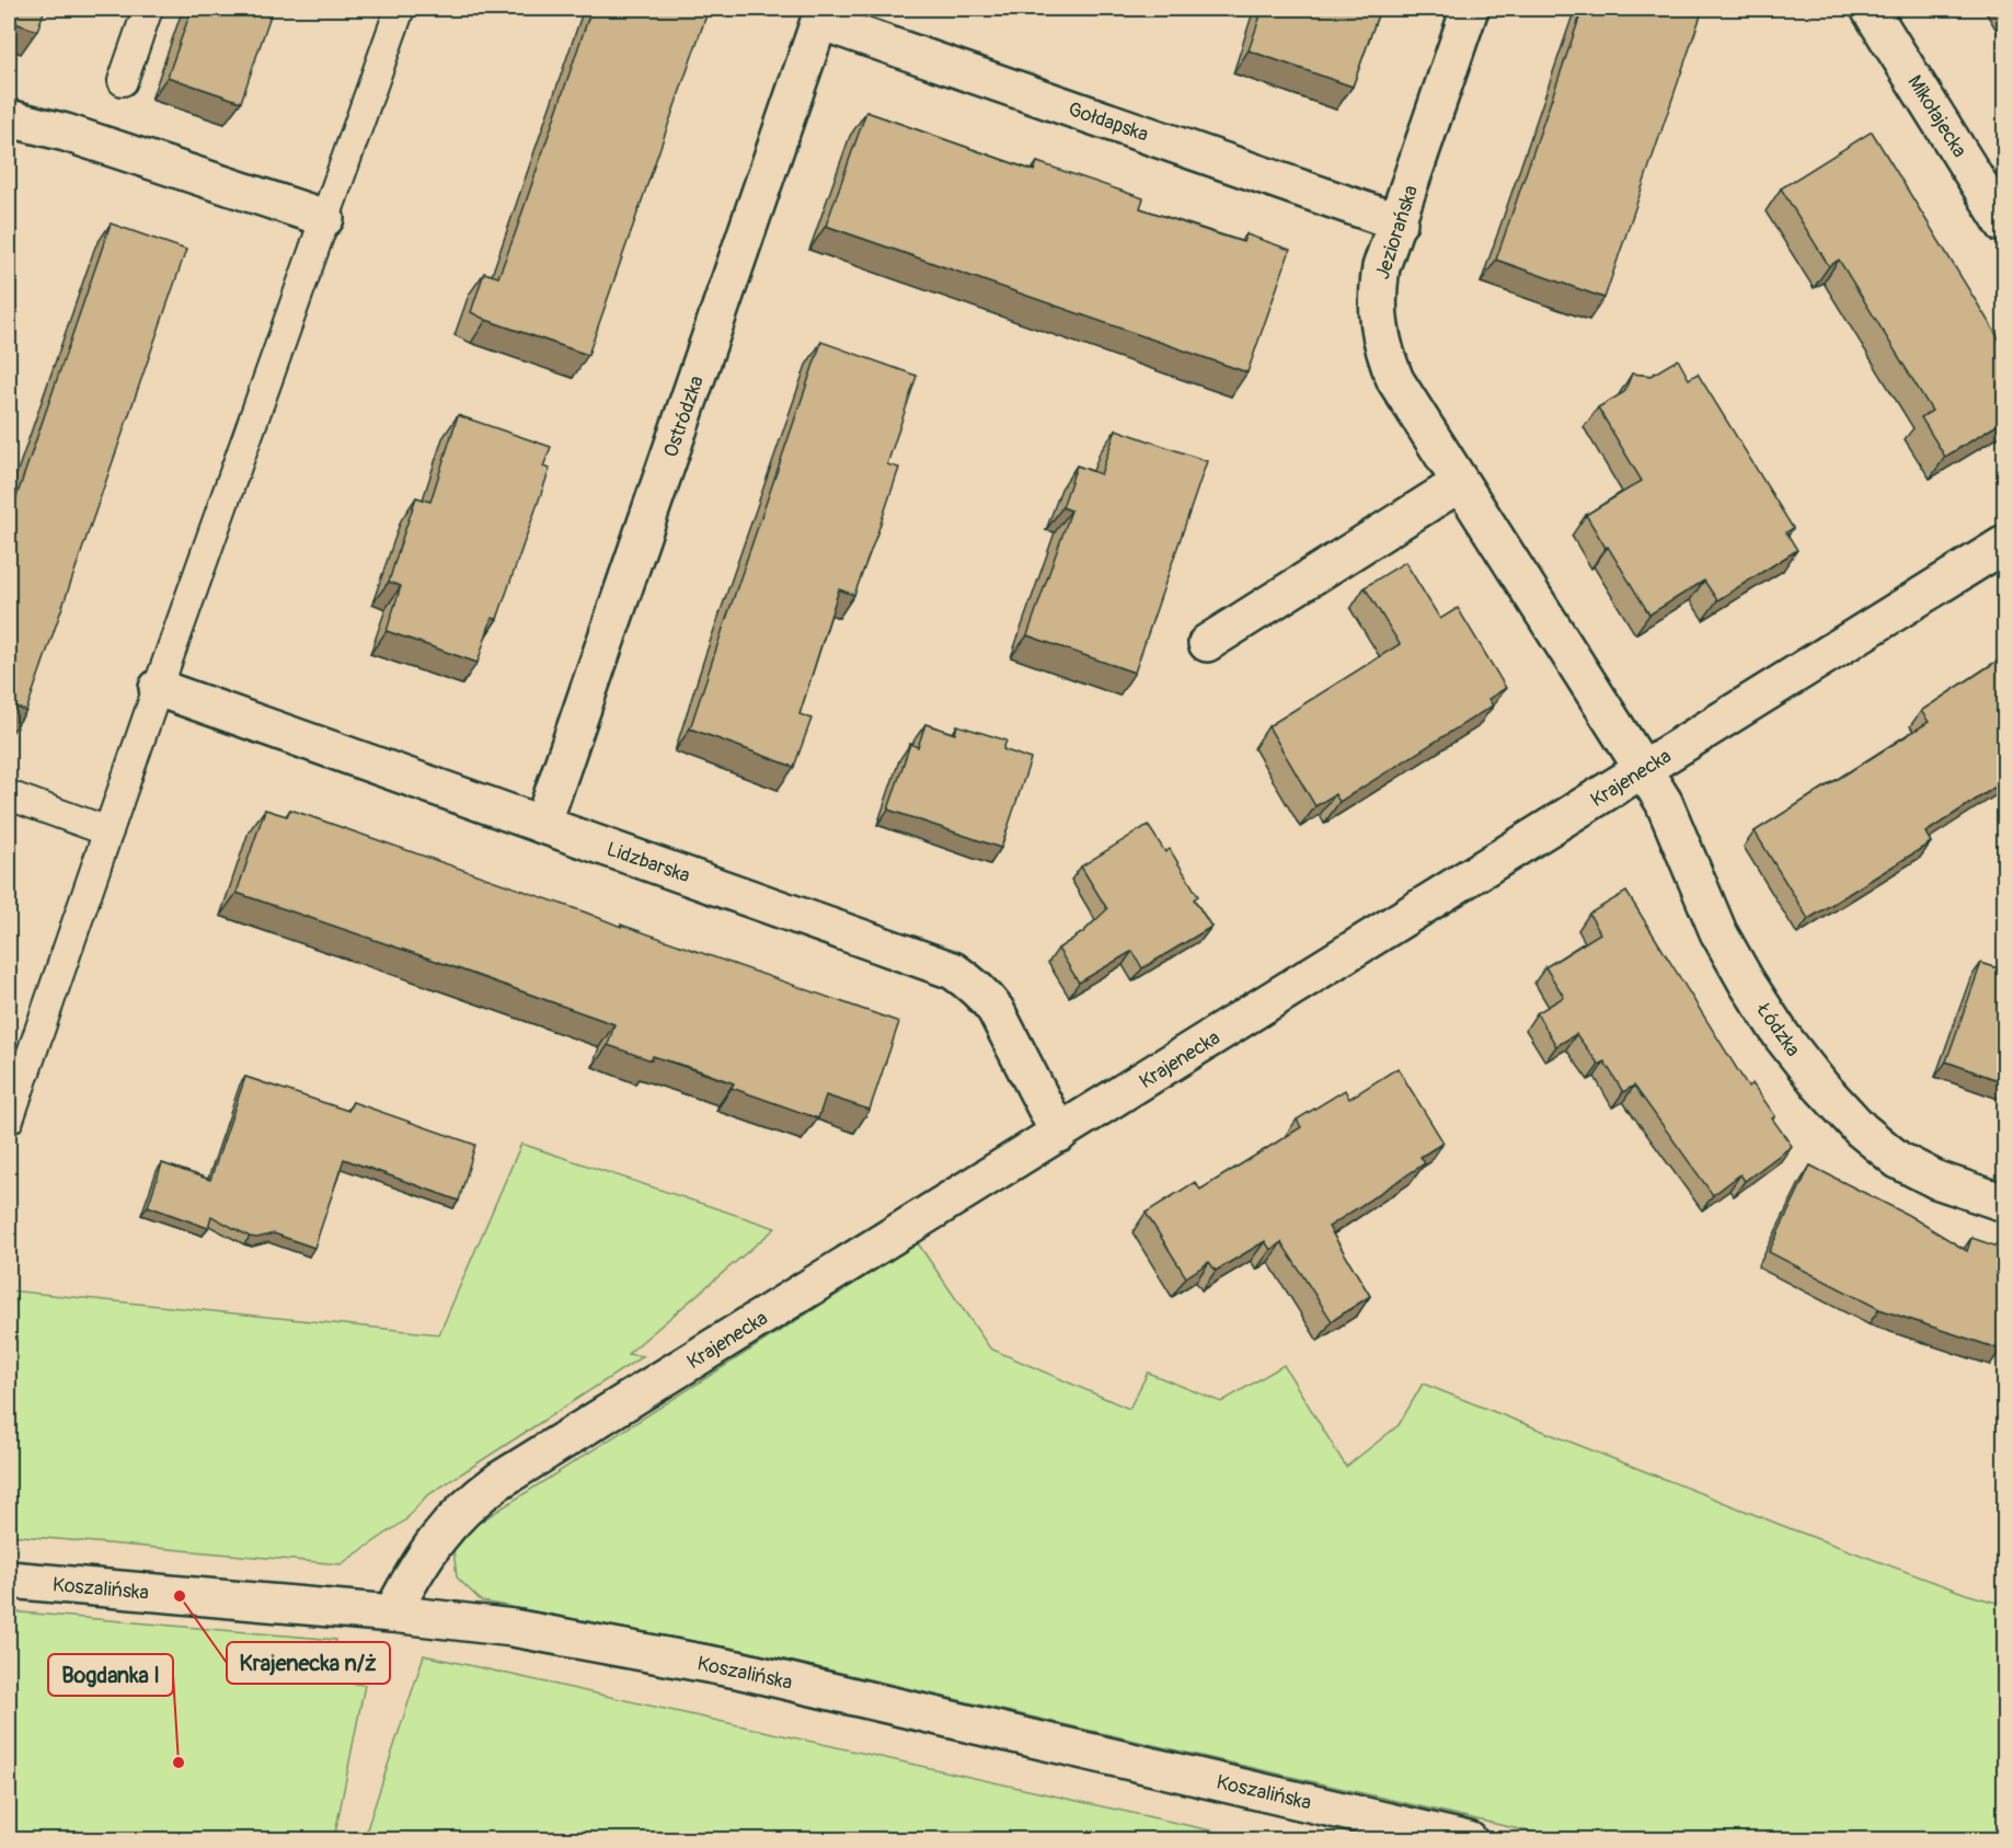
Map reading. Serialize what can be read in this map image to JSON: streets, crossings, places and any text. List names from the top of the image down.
{
  "streets": {
    "street": [
      "Mikołajecka",
      "Gołdapska",
      "Jeziorańska",
      "Ostródzka",
      "Krajenecka",
      "Lidzbarska",
      "Łódzka",
      "Koszalińska"
    ]
  },
  "crossings": [
    ["Gołdapska", "Jeziorańska"],
    ["Gołdapska", "Ostródzka"],
    ["Jeziorańska", "Krajenecka"],
    ["Jeziorańska", "Łódzka"],
    ["Ostródzka", "Lidzbarska"],
    ["Krajenecka", "Lidzbarska"],
    ["Krajenecka", "Łódzka"],
    ["Krajenecka", "Koszalińska"]
  ],
  "places": ["Krajenecka n/ż", "Bogdanka I"]
}
